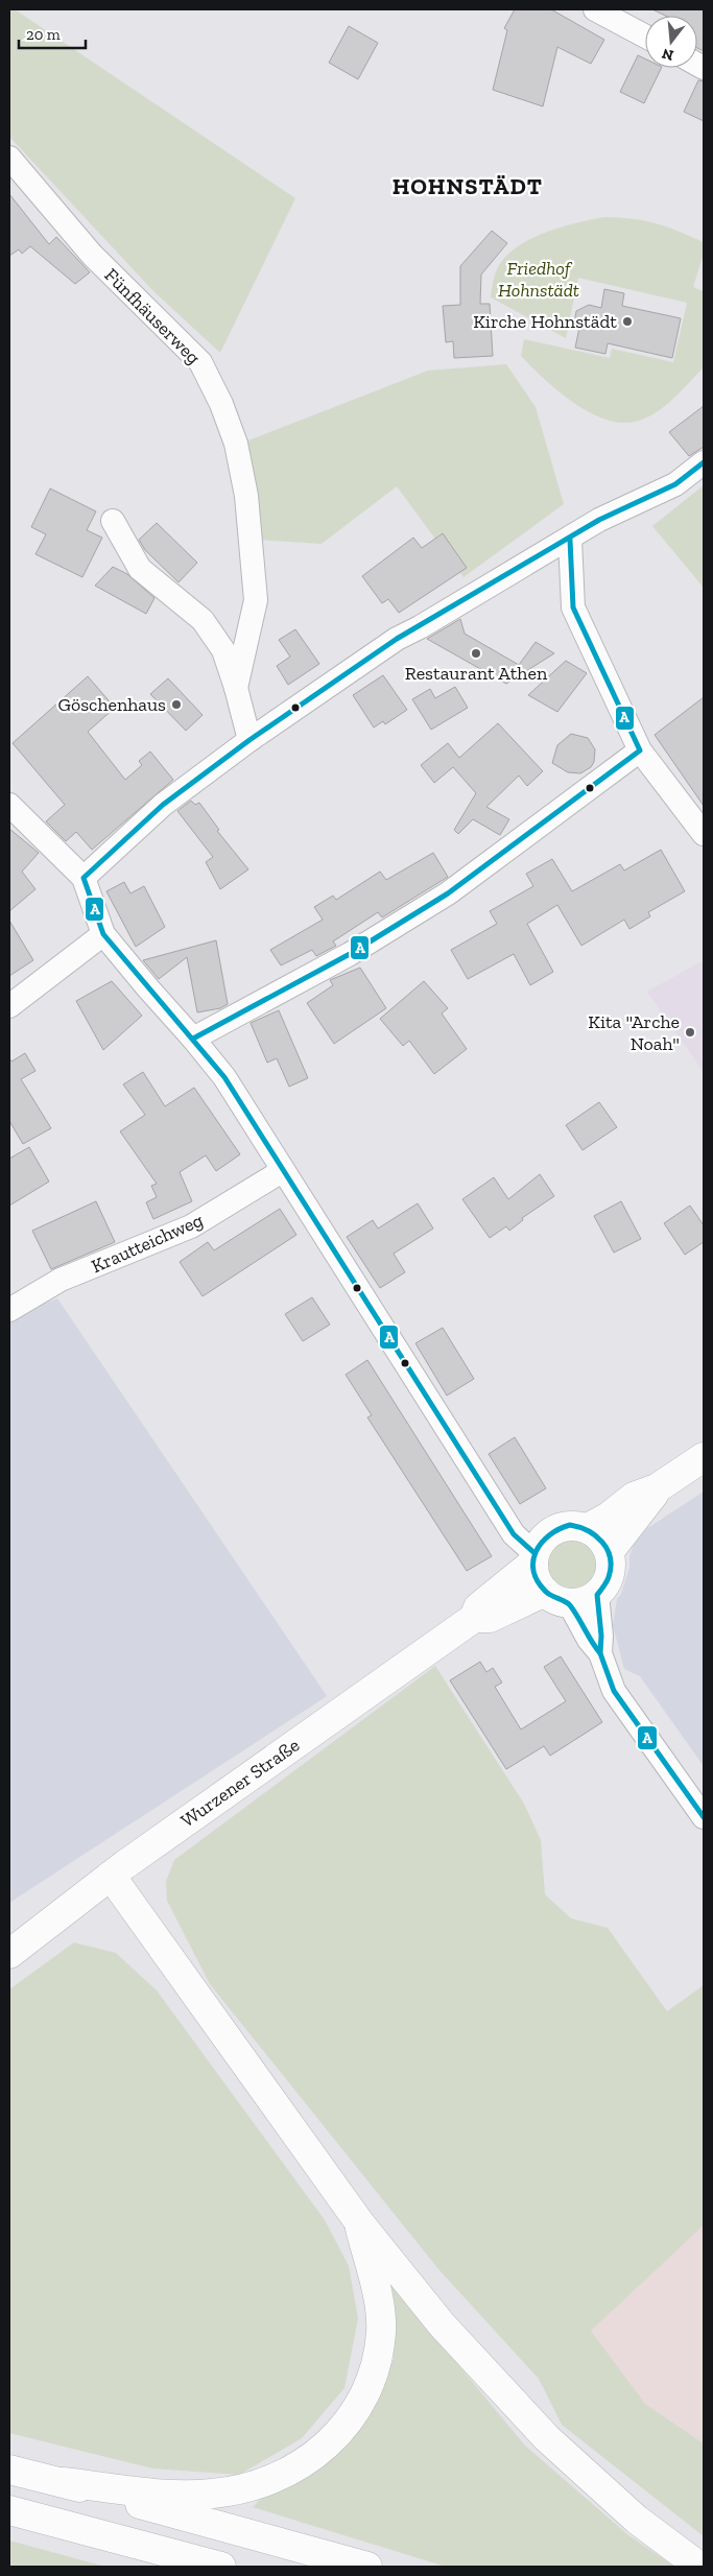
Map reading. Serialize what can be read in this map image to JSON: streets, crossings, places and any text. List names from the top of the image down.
{
  "streets": {
    "main road": ["Wurzener Straße"],
    "street": ["Fünfhäuserweg", "Krautteichweg"]
  },
  "districts": ["HOHNSTÄDT"],
  "parks": ["Friedhof Hohnstädt"],
  "places": [
    "Kirche Hohnstädt",
    "Restaurant Athen",
    "Göschenhaus",
    "Kita \"Arche Noah\""
  ],
  "lines": ["transit line A"],
  "scale_bar": "20 m",
  "north": "bottom"
}
